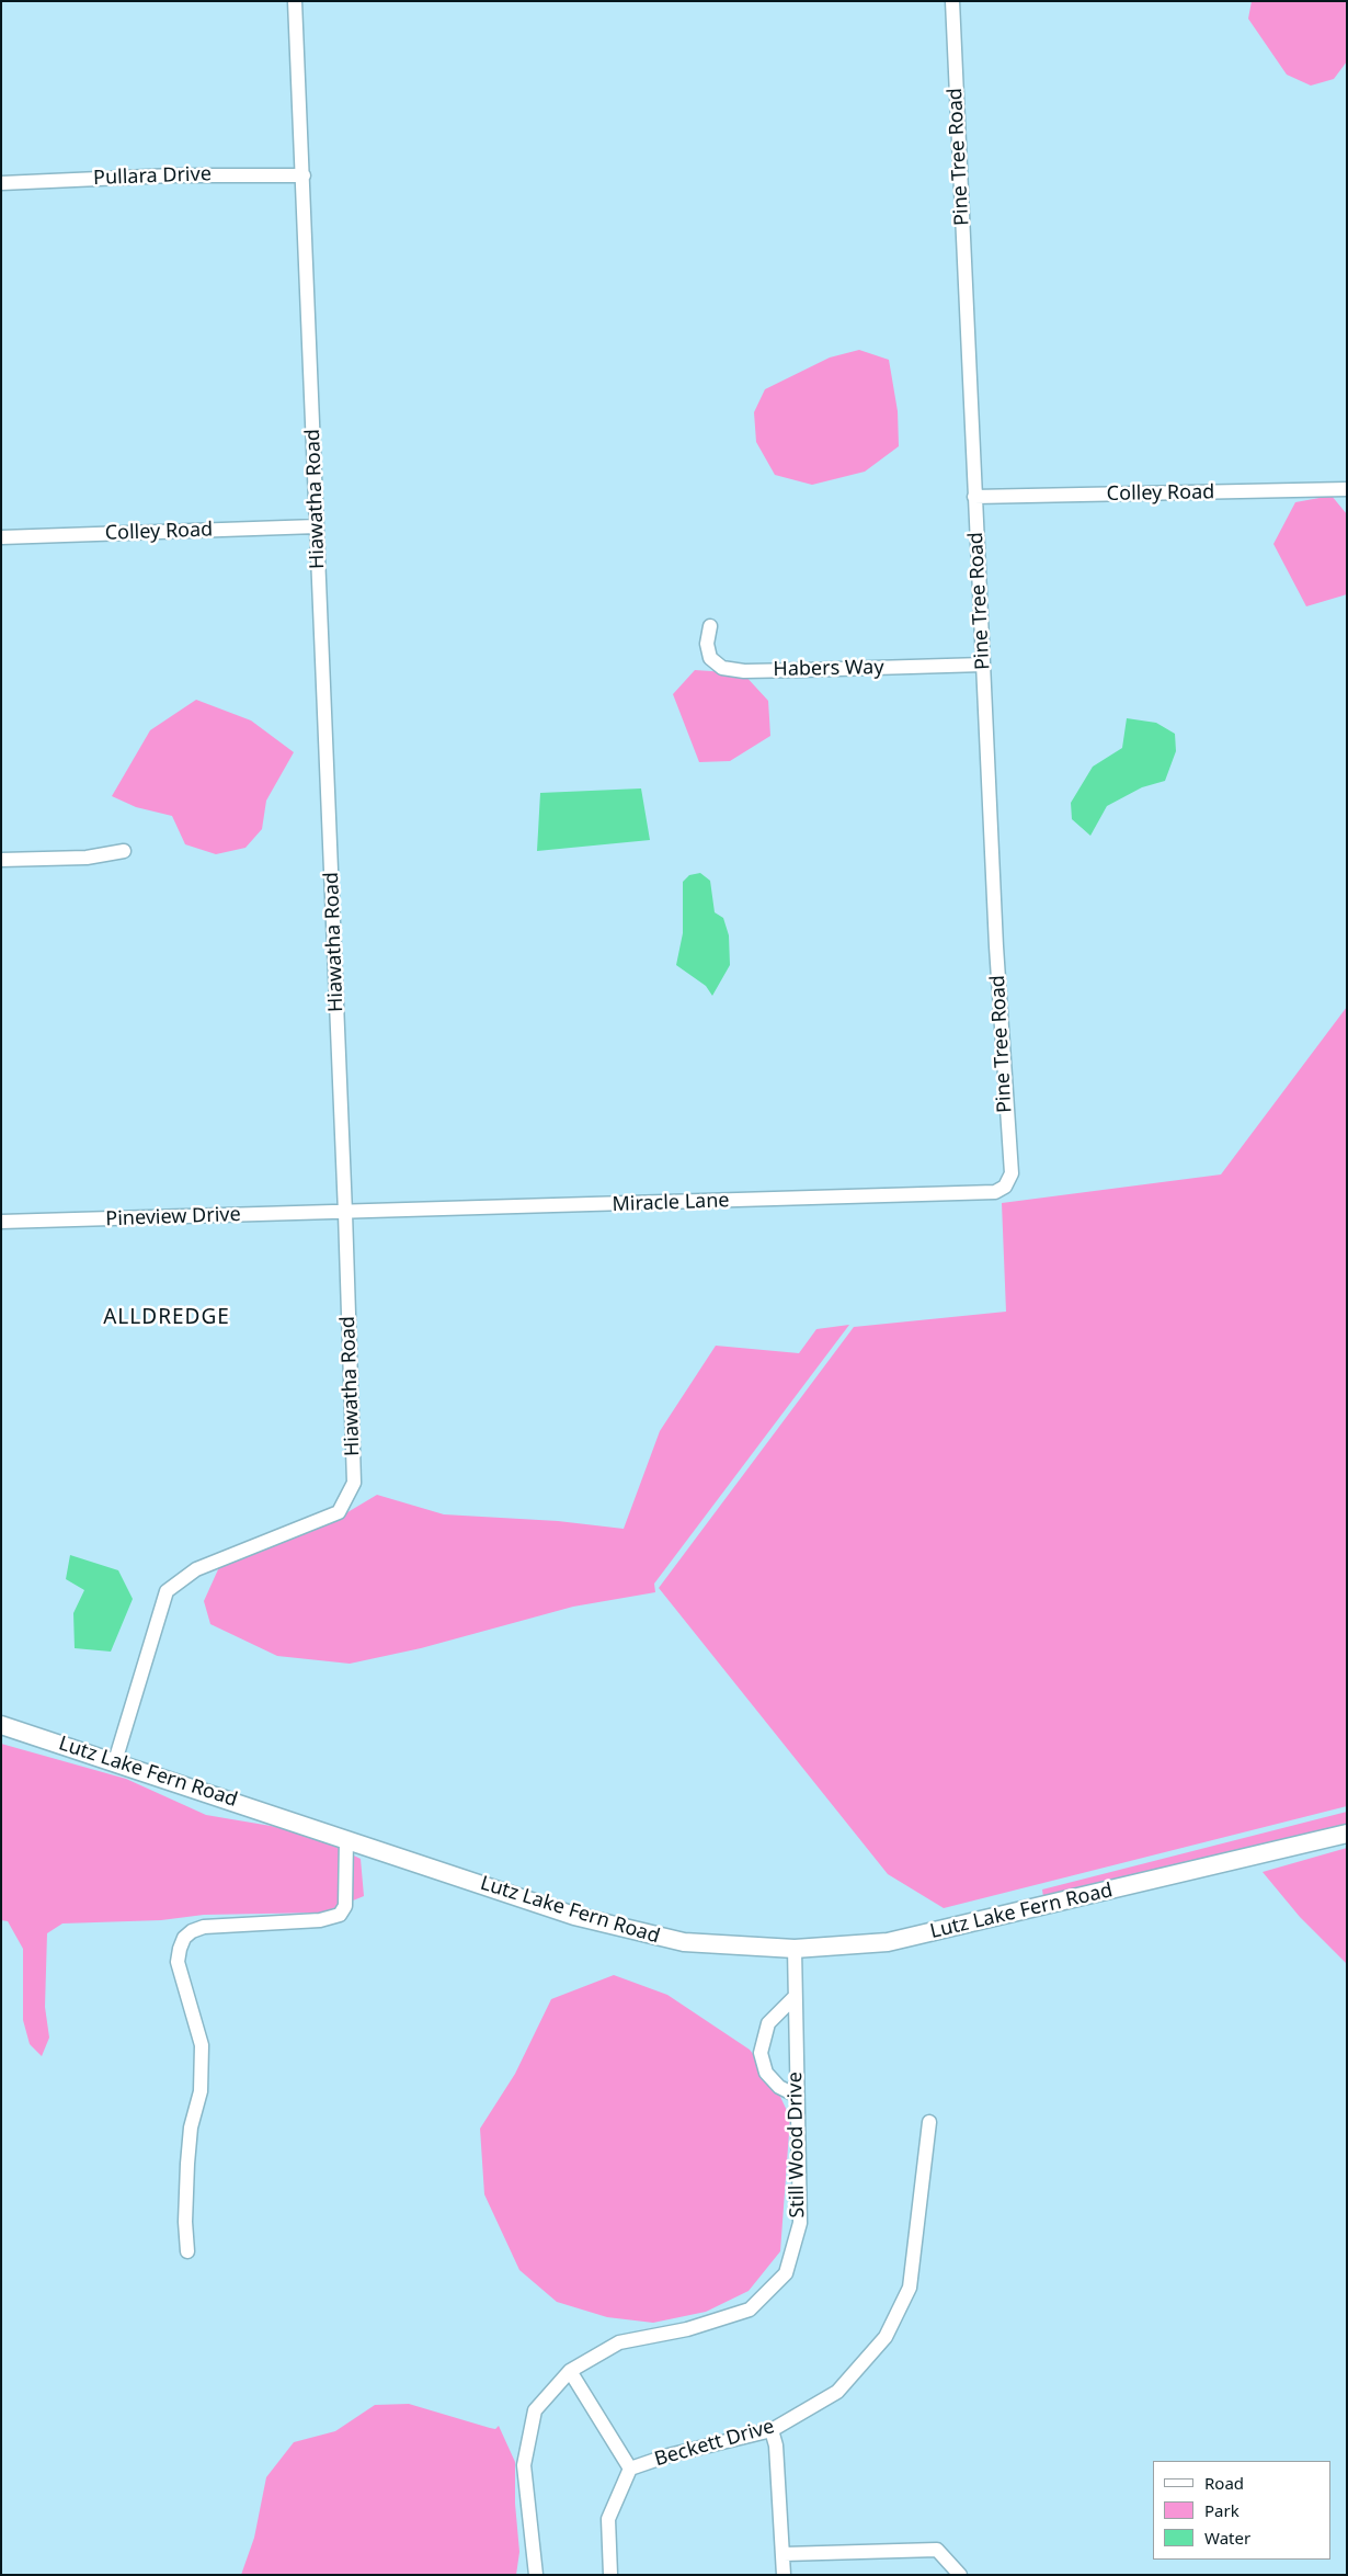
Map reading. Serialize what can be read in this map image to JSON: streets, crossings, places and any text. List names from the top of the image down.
{
  "streets": {
    "main road": ["Lutz Lake Fern Road"],
    "street": [
      "Pine Tree Road",
      "Pullara Drive",
      "Colley Road",
      "Hiawatha Road",
      "Habers Way",
      "Miracle Lane",
      "Pineview Drive",
      "Still Wood Drive",
      "Beckett Drive"
    ]
  },
  "crossings": [
    ["Pine Tree Road", "Colley Road"],
    ["Pine Tree Road", "Habers Way"],
    ["Pine Tree Road", "Miracle Lane"],
    ["Pullara Drive", "Hiawatha Road"],
    ["Colley Road", "Hiawatha Road"],
    ["Hiawatha Road", "Miracle Lane"],
    ["Hiawatha Road", "Pineview Drive"],
    ["Hiawatha Road", "Lutz Lake Fern Road"],
    ["Miracle Lane", "Pineview Drive"],
    ["Lutz Lake Fern Road", "Still Wood Drive"]
  ],
  "districts": ["ALLDREDGE"],
  "legend": ["Road", "Park", "Water"]
}
